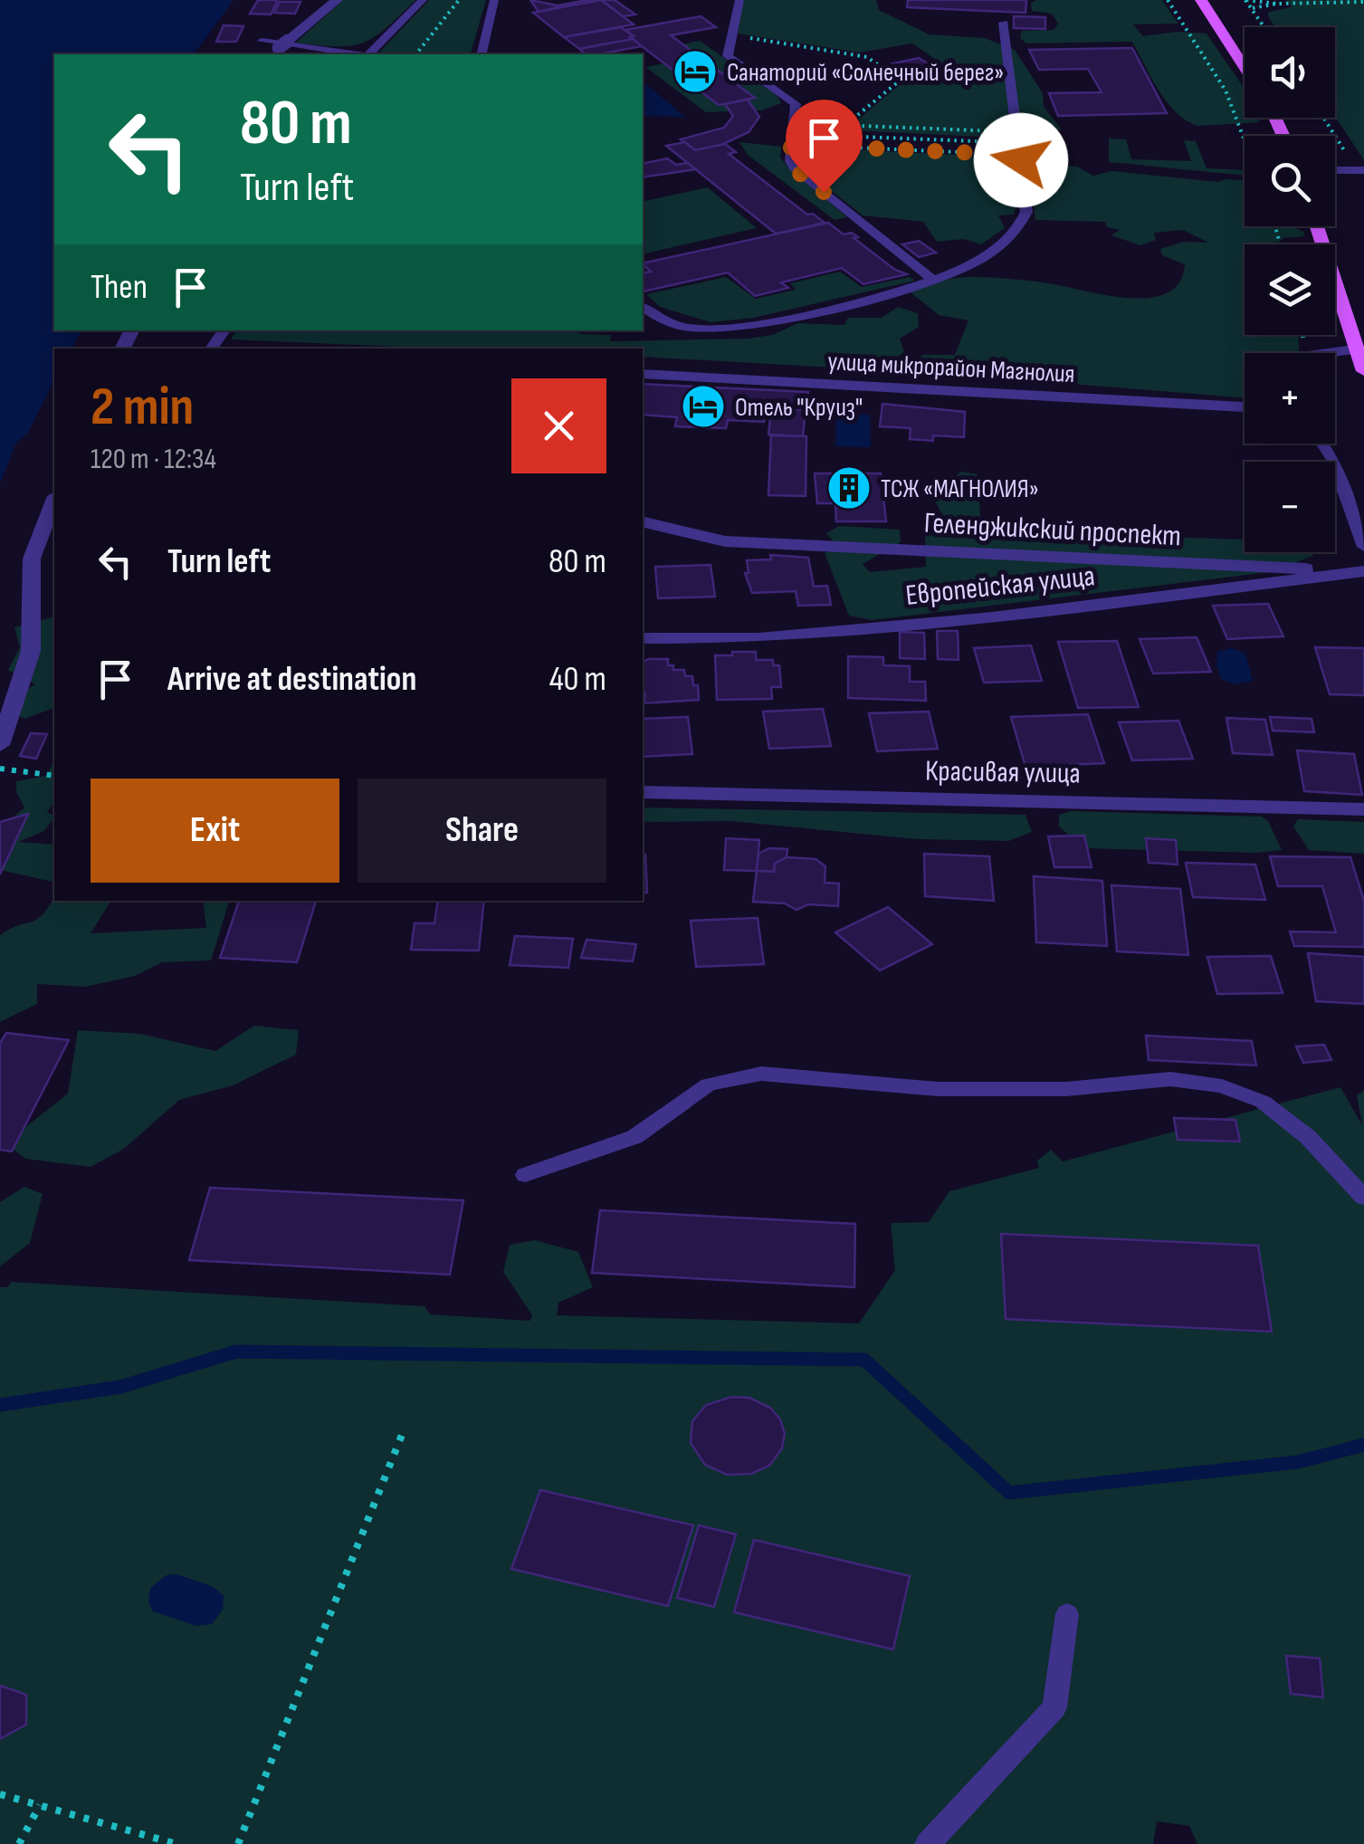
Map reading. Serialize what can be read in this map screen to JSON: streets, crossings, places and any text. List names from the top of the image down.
{
  "streets": {
    "street": [
      "улица микрорайон Магнолия",
      "Геленджикский проспект",
      "Европейская улица",
      "Красивая улица"
    ]
  },
  "crossings": [
    ["Геленджикский проспект", "Европейская улица"]
  ],
  "places": {
    "hotel": ["Санаторий «Солнечный берег»", "Отель \"Круиз\""],
    "building": ["ТСЖ «МАГНОЛИЯ»"]
  },
  "page": {
    "map_buttons": ["+", "−"],
    "turn": ["80 m", "Turn left"],
    "then": "Then",
    "heading": ["2 min", "120 m · 12:34"],
    "list": [
      {
        "name": "Turn left",
        "value": "80 m"
      },
      {
        "name": "Arrive at destination",
        "value": "40 m"
      }
    ],
    "buttons": ["Exit", "Share"]
  }
}
